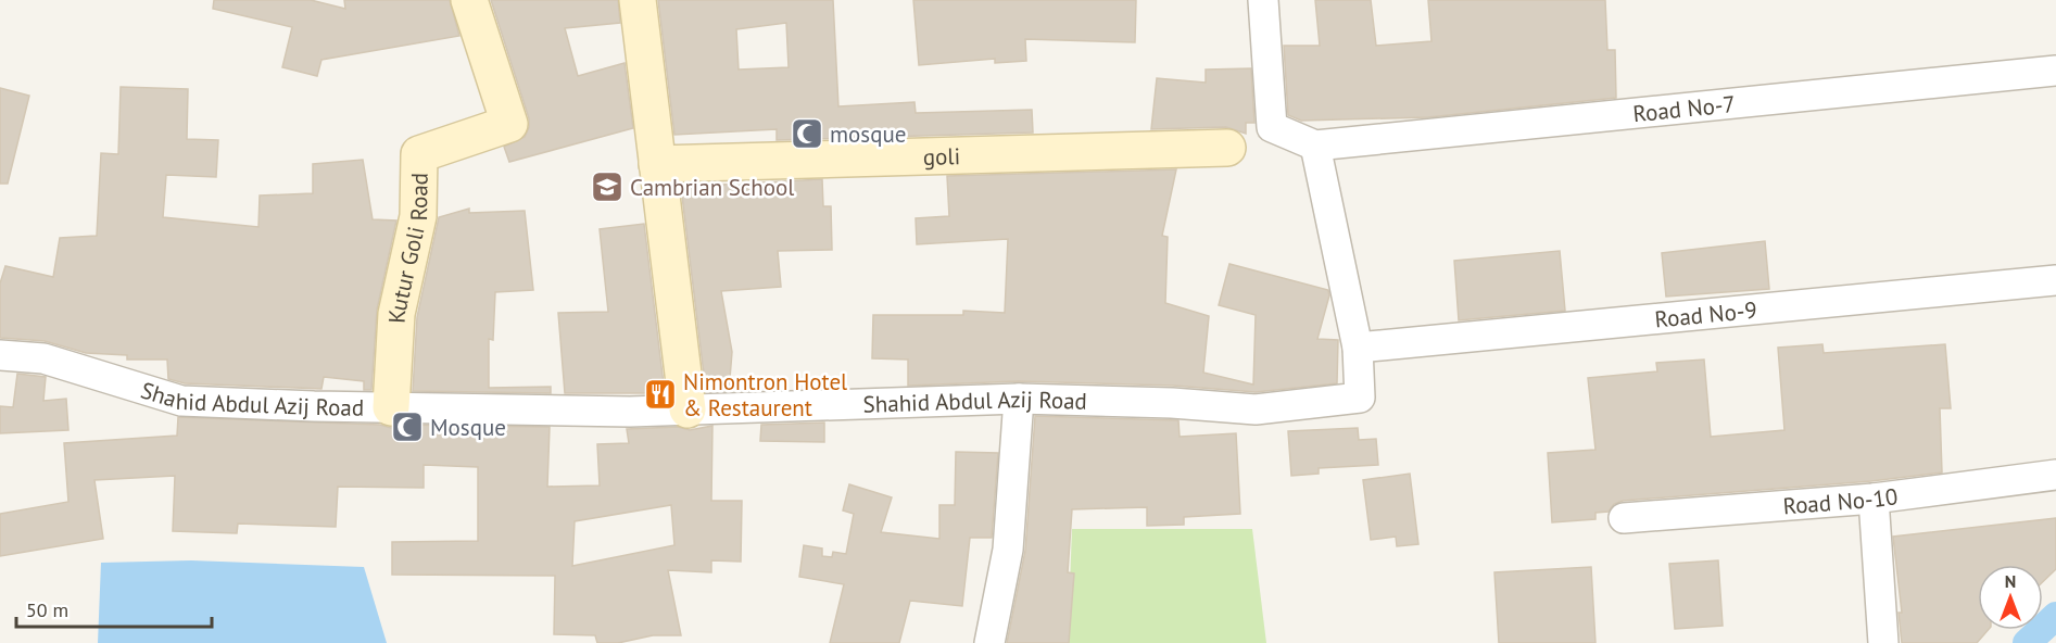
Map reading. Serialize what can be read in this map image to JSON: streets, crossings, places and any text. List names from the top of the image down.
{
  "streets": {
    "street": [
      "Road No-7",
      "goli",
      "Kutur Goli Road",
      "Road No-9",
      "Shahid Abdul Azij Road",
      "Road No-10"
    ]
  },
  "crossings": [
    ["Kutur Goli Road", "Shahid Abdul Azij Road"],
    ["Road No-9", "Shahid Abdul Azij Road"]
  ],
  "places": {
    "mosque": ["mosque", "Mosque"],
    "school or university": ["Cambrian School"],
    "restaurant": ["Nimontron Hotel & Restaurent"]
  },
  "scale_bar": "50 m",
  "north": "top"
}
